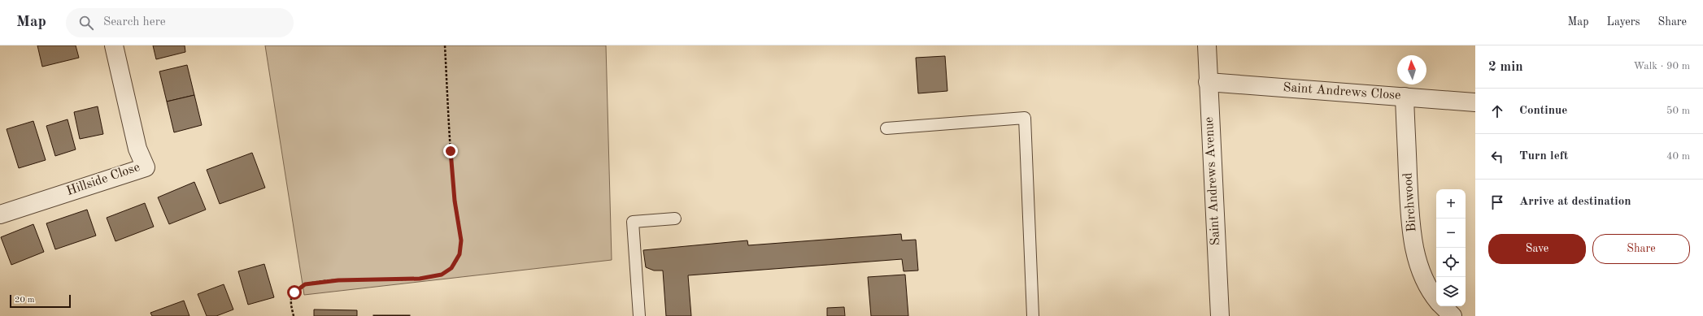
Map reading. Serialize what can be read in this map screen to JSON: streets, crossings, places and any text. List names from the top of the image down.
{
  "streets": {
    "street": [
      "Saint Andrews Close",
      "Hillside Close",
      "Saint Andrews Avenue",
      "Birchwood"
    ]
  },
  "crossings": [
    ["Saint Andrews Close", "Saint Andrews Avenue"],
    ["Saint Andrews Close", "Birchwood"]
  ],
  "scale_bar": "20 m",
  "north": "top",
  "page": {
    "header": "Map",
    "search": "Search here",
    "nav": ["Map", "Layers", "Share"],
    "heading": ["2 min", "Walk · 90 m"],
    "list": [
      ["Continue", "50 m"],
      ["Turn left", "40 m"],
      "Arrive at destination"
    ],
    "map_buttons": ["+", "−"],
    "buttons": ["Save", "Share"],
    "scale": "20 m"
  }
}
